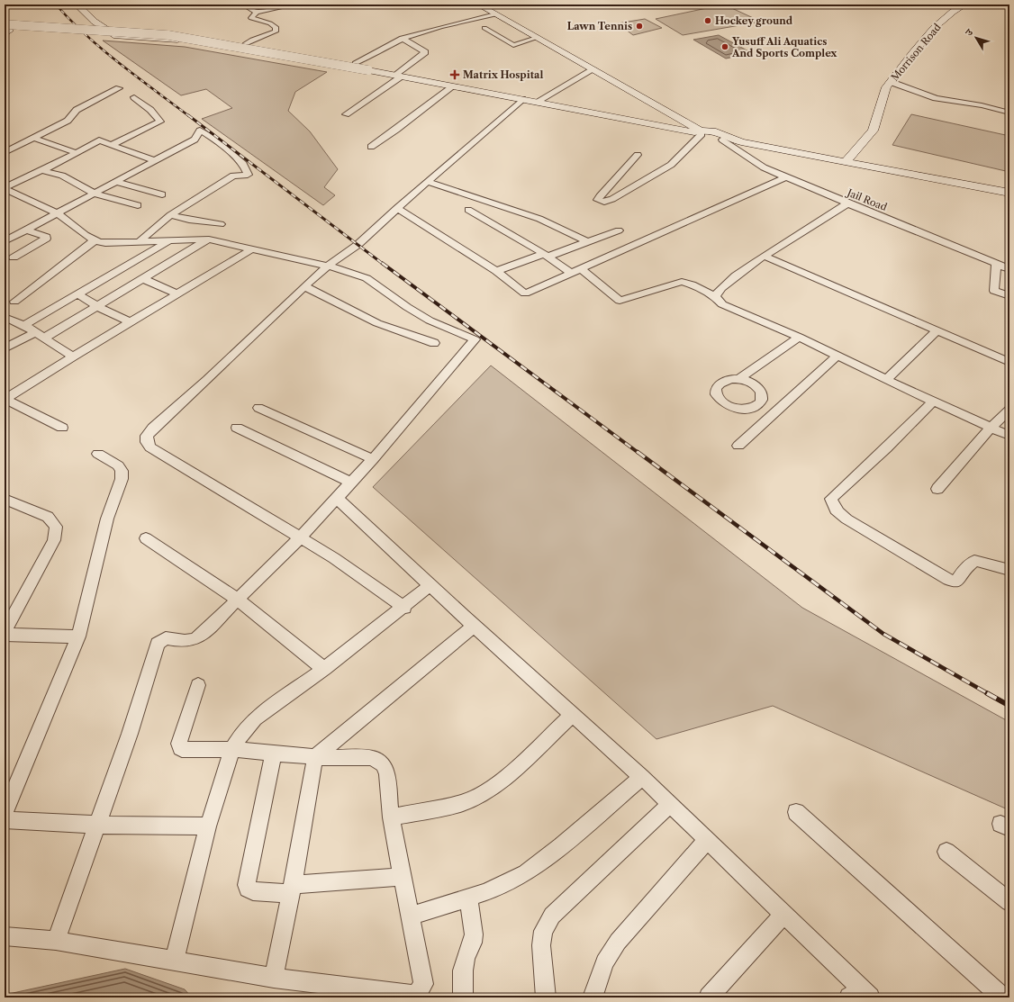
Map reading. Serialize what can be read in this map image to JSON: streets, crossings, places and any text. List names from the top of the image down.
{
  "streets": {
    "street": ["Morrison Road", "Jail Road"]
  },
  "places": {
    "other": ["Hockey ground", "Lawn Tennis", "Yusuff Ali Aquatics And Sports Complex"],
    "health": ["Matrix Hospital"]
  },
  "north": "top left"
}
